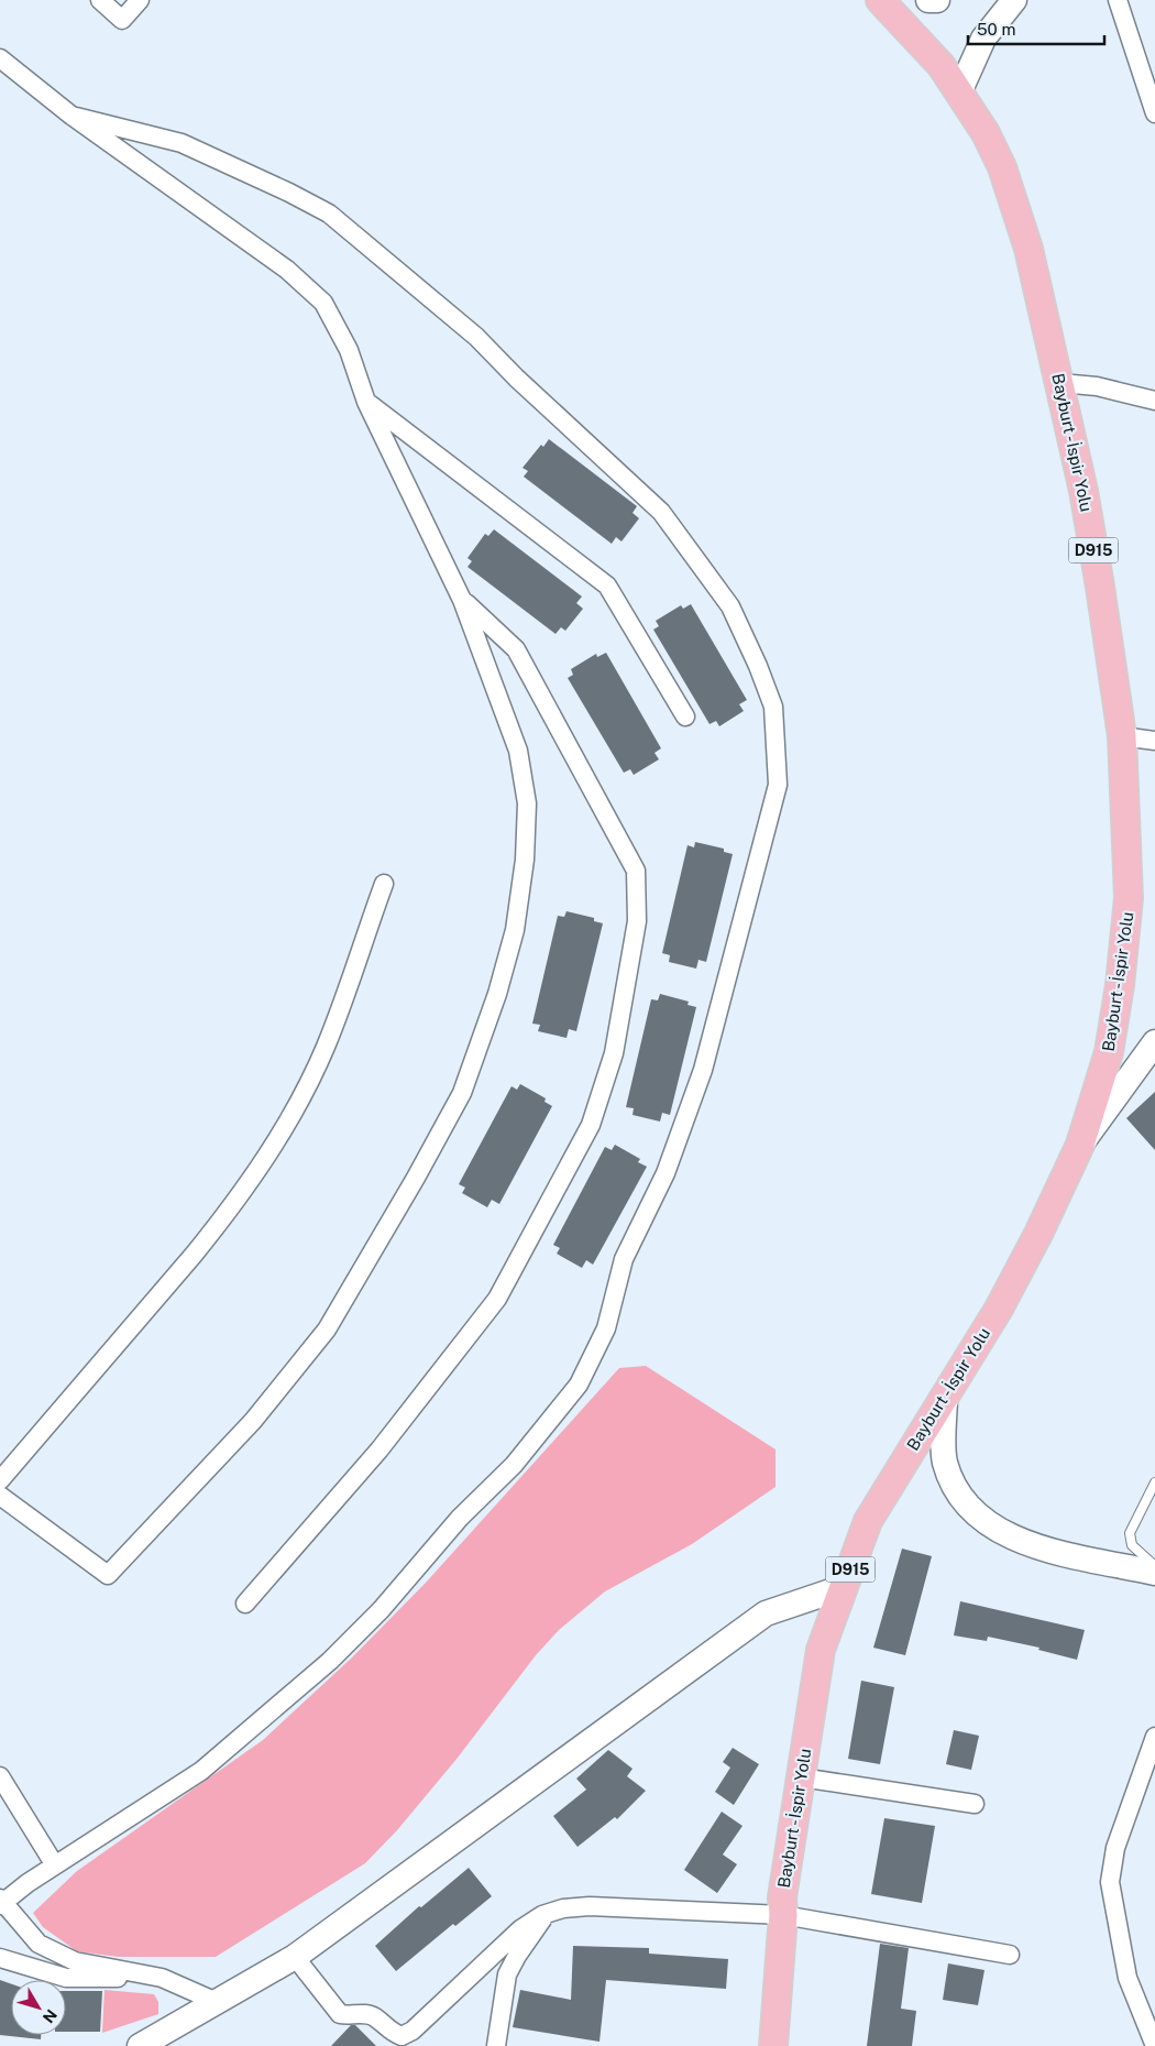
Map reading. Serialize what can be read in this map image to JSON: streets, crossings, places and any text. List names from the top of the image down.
{
  "streets": {
    "main road": ["Bayburt - İspir Yolu", "D915"]
  },
  "scale_bar": "50 m",
  "north": "bottom right"
}
